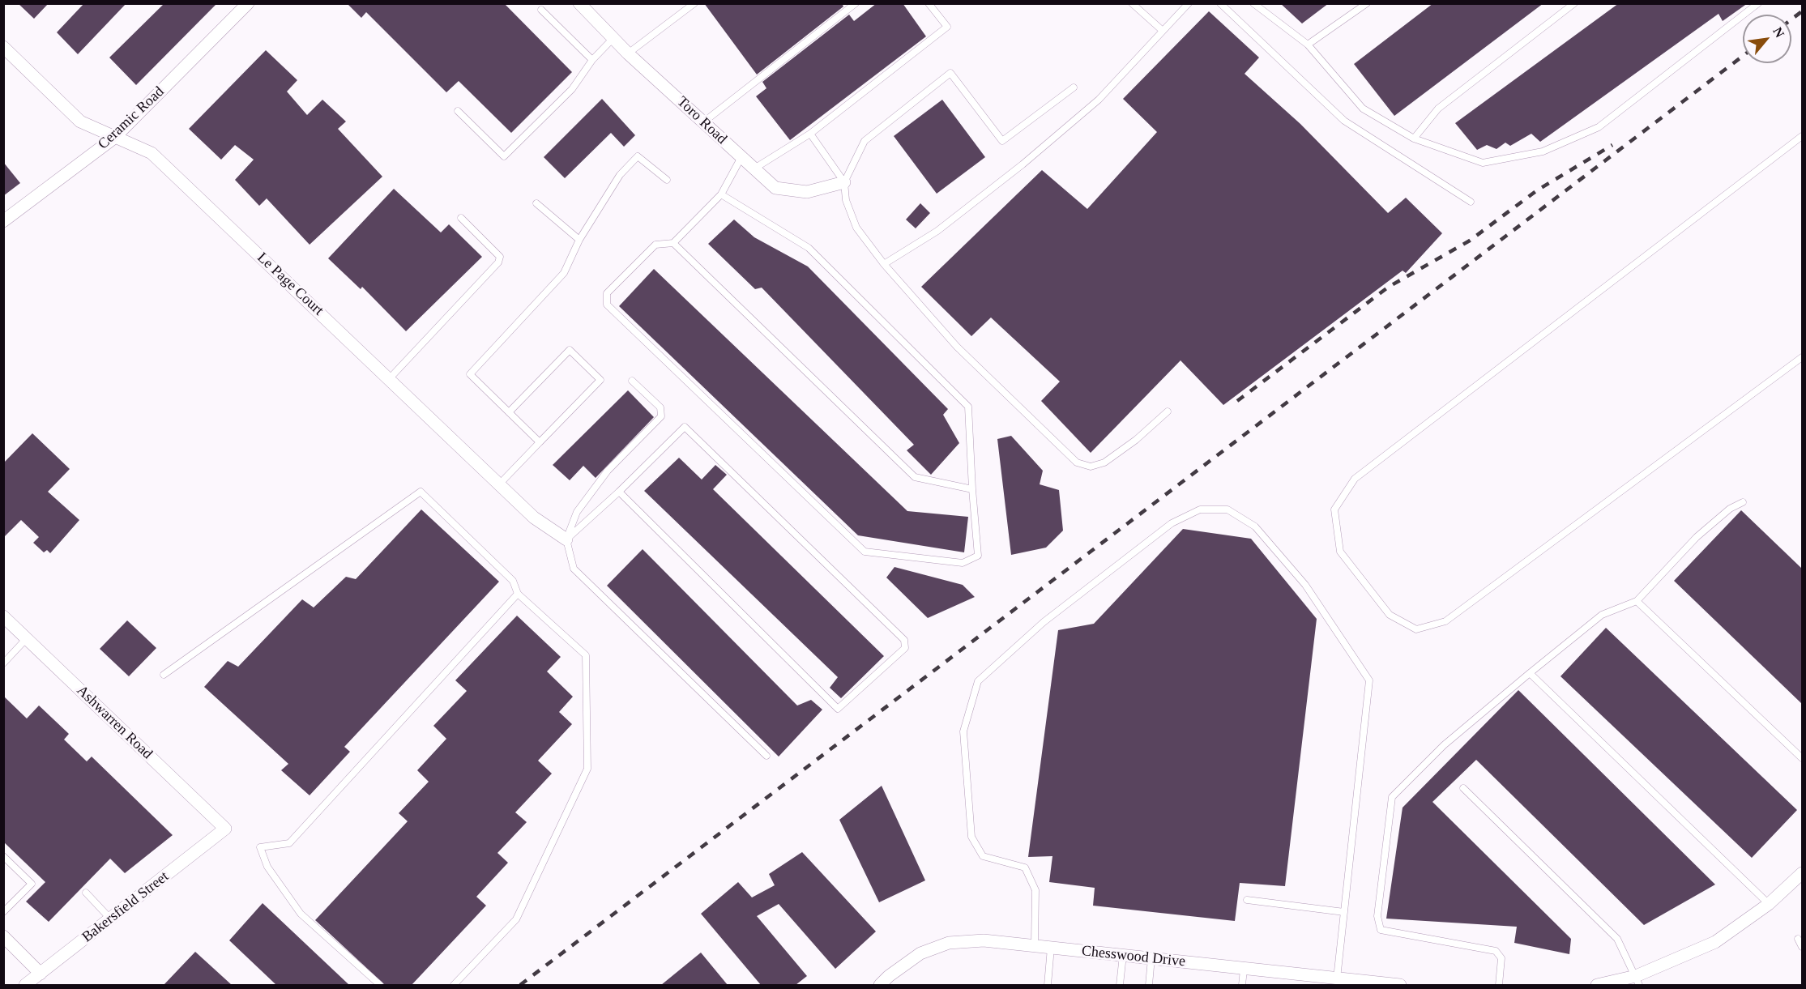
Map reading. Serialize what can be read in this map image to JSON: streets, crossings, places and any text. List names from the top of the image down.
{
  "streets": {
    "street": [
      "Ceramic Road",
      "Toro Road",
      "Le Page Court",
      "Ashwarren Road",
      "Bakersfield Street",
      "Chesswood Drive"
    ]
  },
  "crossings": [
    ["Ceramic Road", "Le Page Court"],
    ["Ashwarren Road", "Bakersfield Street"]
  ],
  "north": "top right"
}
